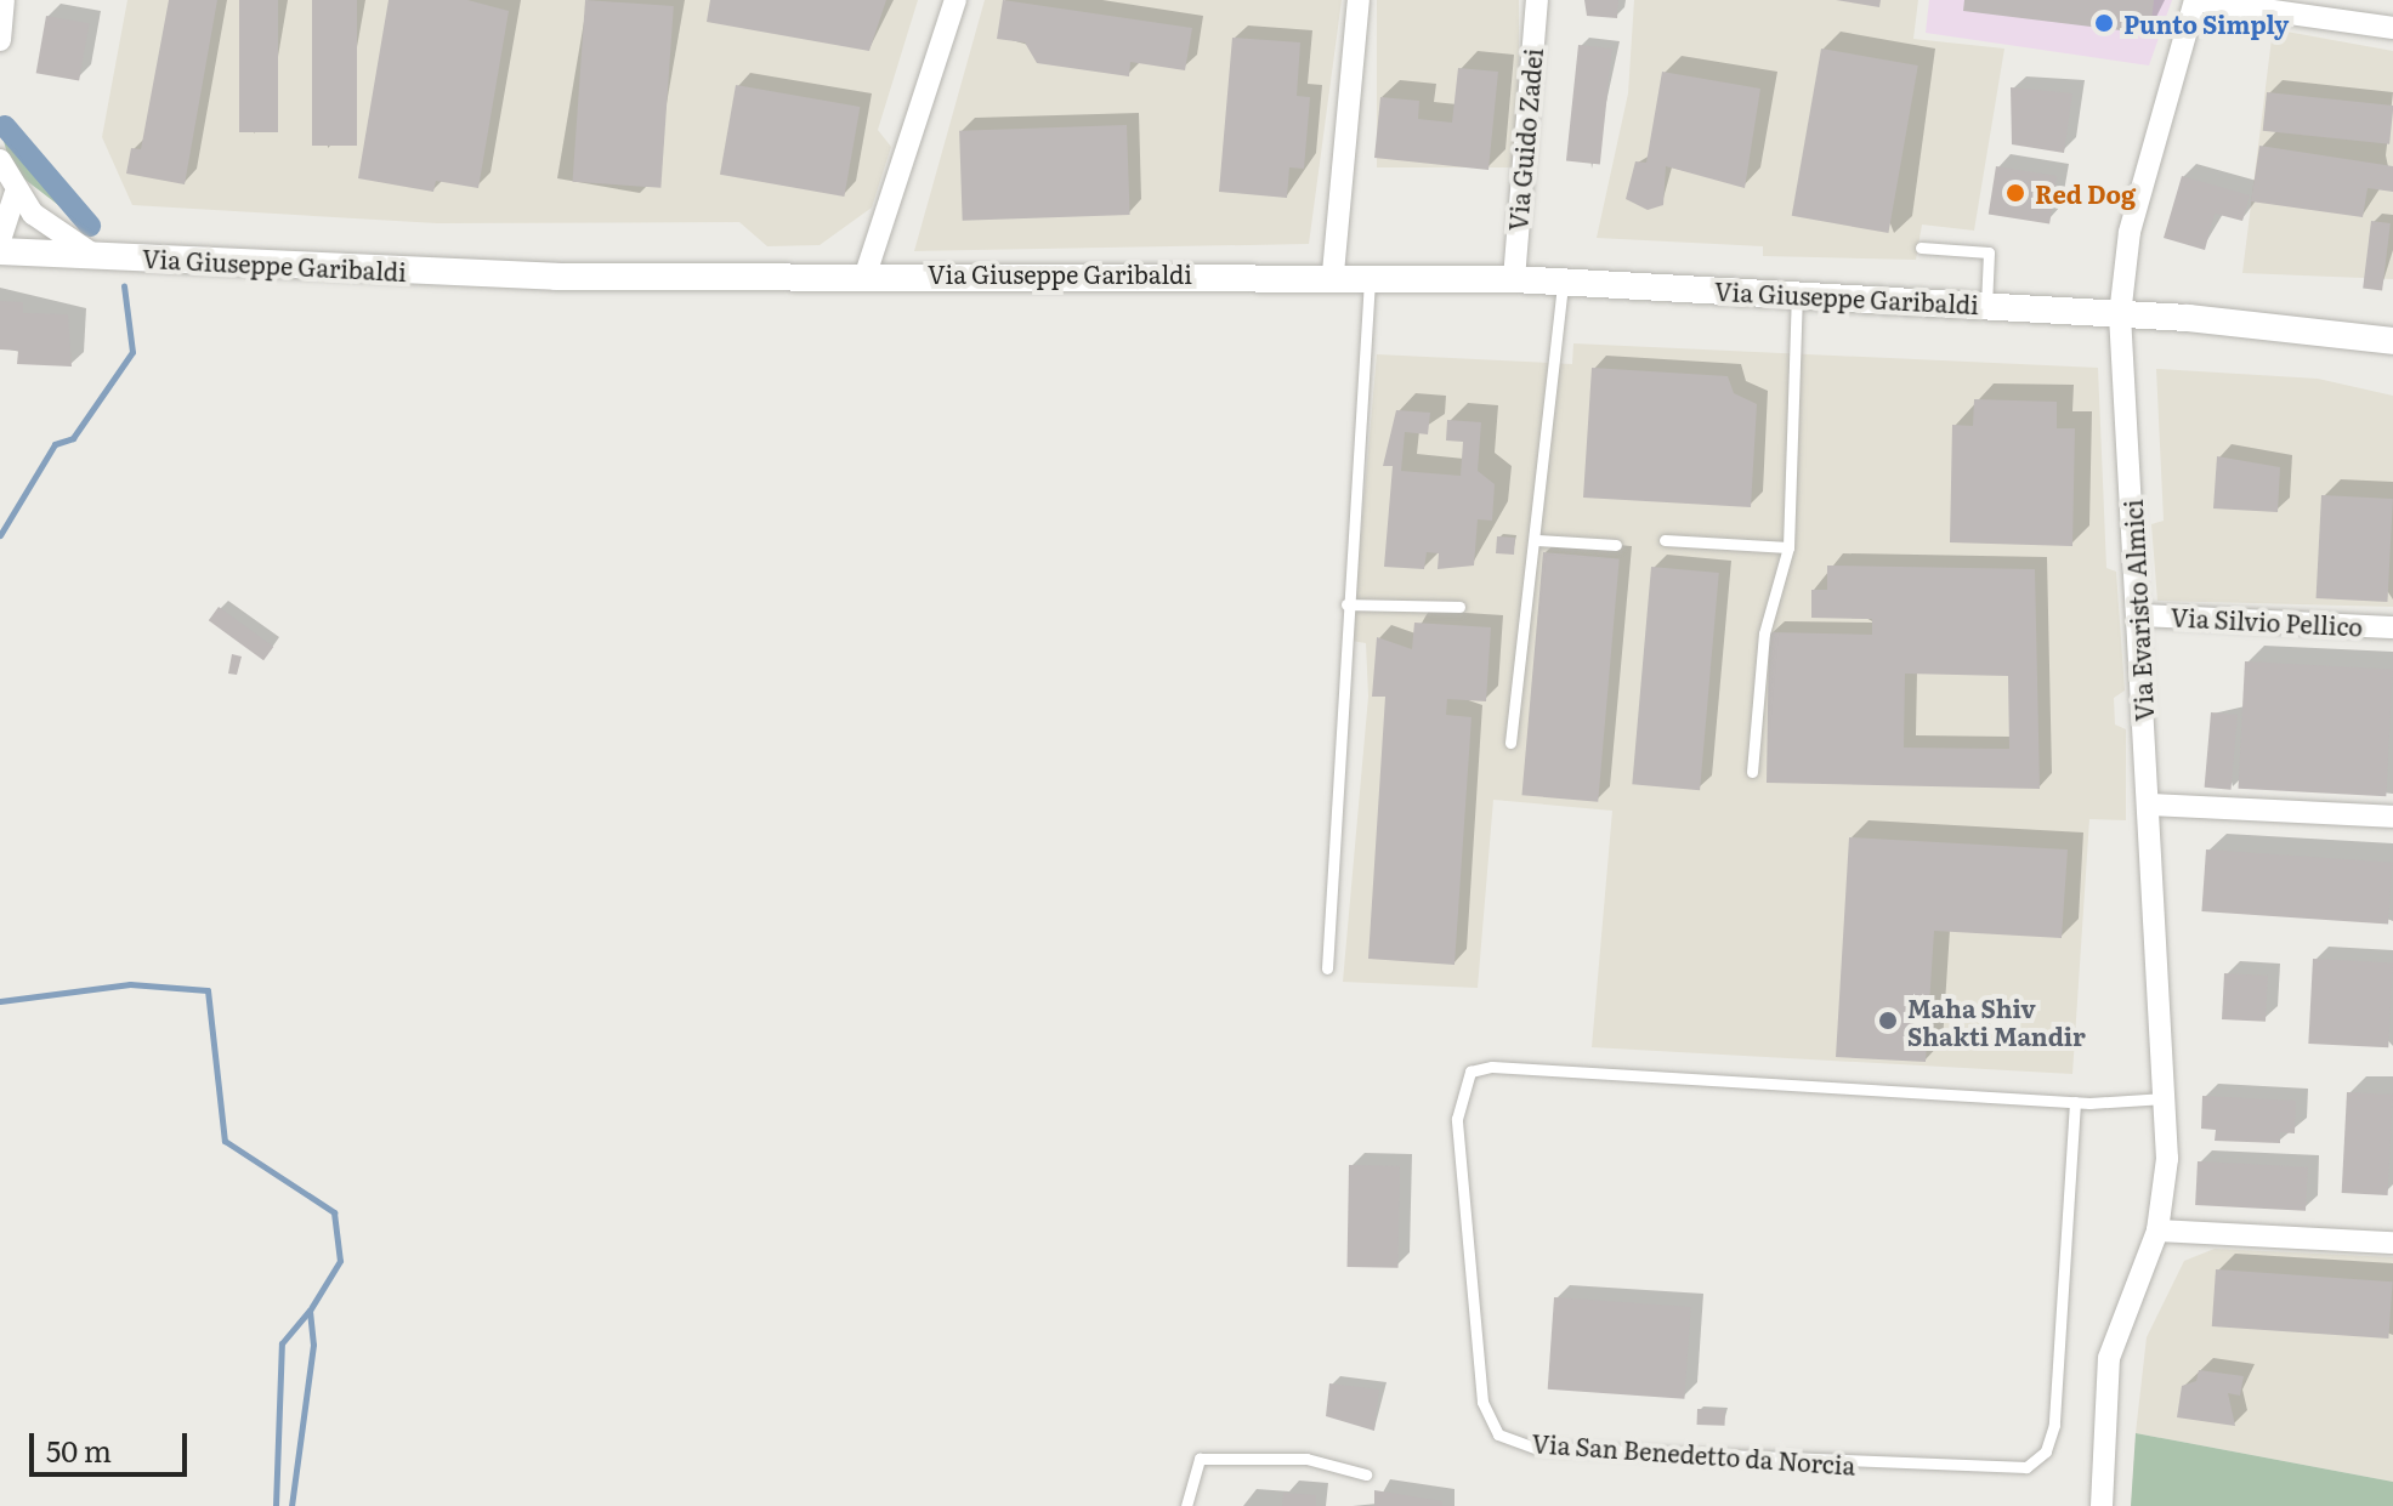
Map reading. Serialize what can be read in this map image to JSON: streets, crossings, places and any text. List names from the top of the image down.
{
  "streets": {
    "street": [
      "Via Guido Zadei",
      "Via Giuseppe Garibaldi",
      "Via Evaristo Almici",
      "Via Silvio Pellico"
    ],
    "lane": ["Via San Benedetto da Norcia"]
  },
  "crossings": [
    ["Via Guido Zadei", "Via Giuseppe Garibaldi"],
    ["Via Giuseppe Garibaldi", "Via Evaristo Almici"],
    ["Via Evaristo Almici", "Via Silvio Pellico"],
    ["Via Evaristo Almici", "Via San Benedetto da Norcia"]
  ],
  "places": ["Punto Simply", "Red Dog", "Maha Shiv Shakti Mandir"],
  "scale_bar": "50 m"
}
